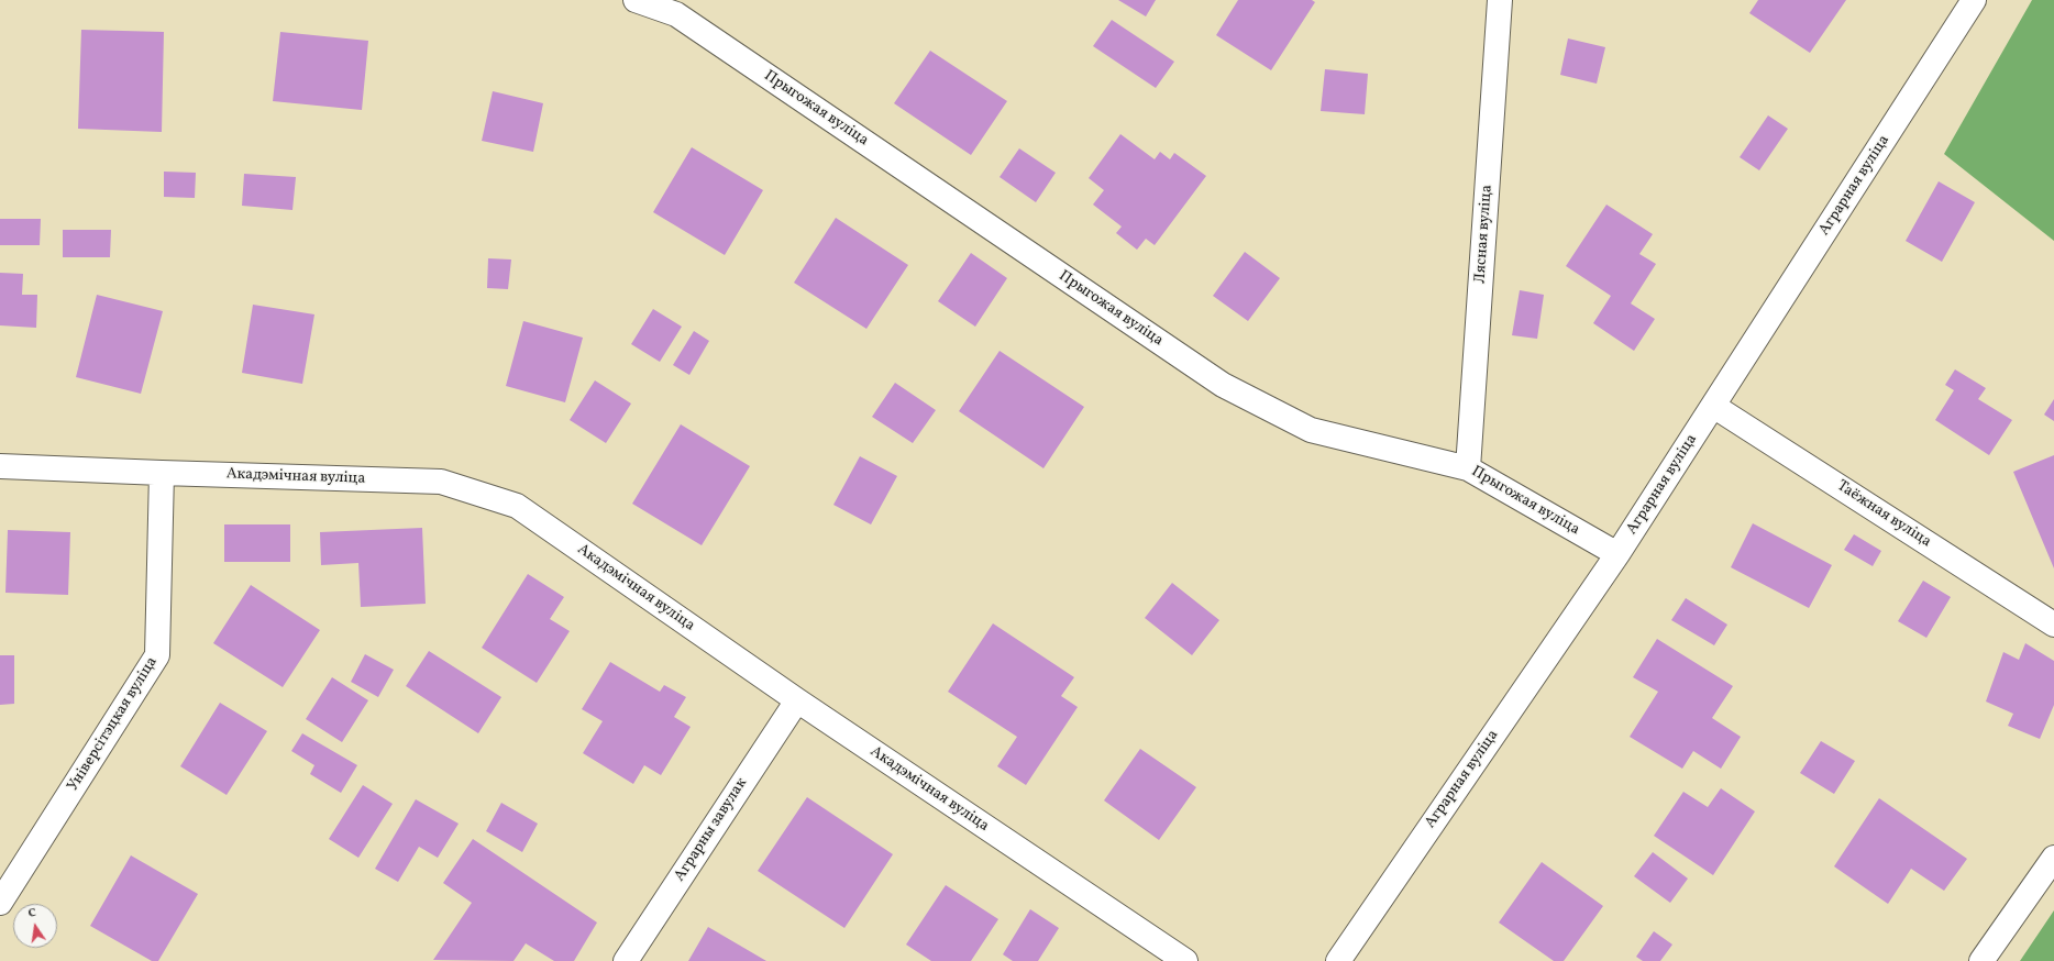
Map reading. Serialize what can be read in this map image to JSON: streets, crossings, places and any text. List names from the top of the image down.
{
  "streets": {
    "street": [
      "Прыгожая вуліца",
      "Аграрная вуліца",
      "Лясная вуліца",
      "Акадэмічная вуліца",
      "Таёжная вуліца",
      "Універсітэцкая вуліца",
      "Аграрны завулак"
    ]
  },
  "crossings": [
    ["Прыгожая вуліца", "Аграрная вуліца"],
    ["Прыгожая вуліца", "Лясная вуліца"],
    ["Аграрная вуліца", "Таёжная вуліца"],
    ["Акадэмічная вуліца", "Універсітэцкая вуліца"],
    ["Акадэмічная вуліца", "Аграрны завулак"]
  ],
  "north": "top"
}
